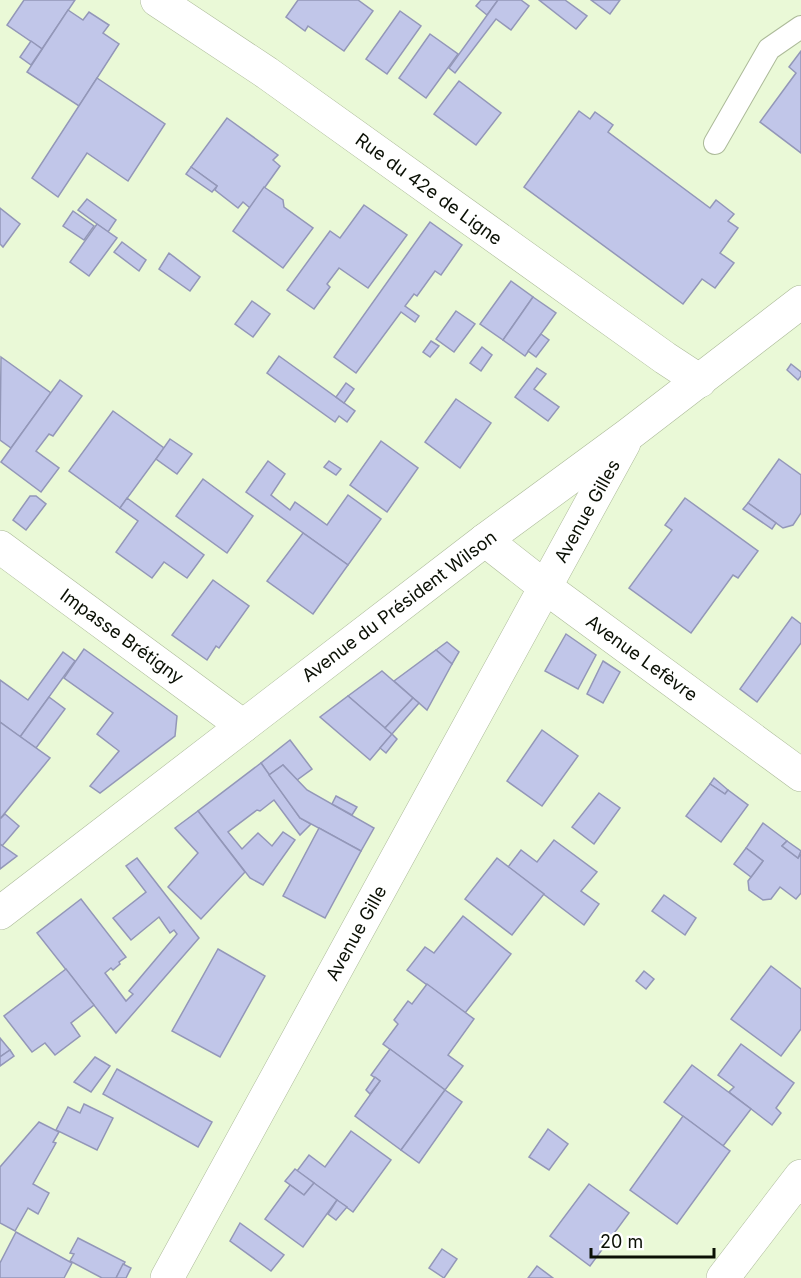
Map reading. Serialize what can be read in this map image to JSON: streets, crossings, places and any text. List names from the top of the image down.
{
  "streets": {
    "street": [
      "Rue du 42e de Ligne",
      "Avenue Gilles",
      "Avenue du Président Wilson",
      "Impasse Brétigny",
      "Avenue Lefèvre",
      "Avenue Gille"
    ]
  },
  "crossings": [
    ["Rue du 42e de Ligne", "Avenue du Président Wilson"],
    ["Avenue Gilles", "Avenue du Président Wilson"],
    ["Avenue Gilles", "Avenue Lefèvre"],
    ["Avenue Gilles", "Avenue Gille"],
    ["Avenue du Président Wilson", "Impasse Brétigny"],
    ["Avenue du Président Wilson", "Avenue Lefèvre"],
    ["Avenue Lefèvre", "Avenue Gille"]
  ],
  "scale_bar": "20 m"
}
